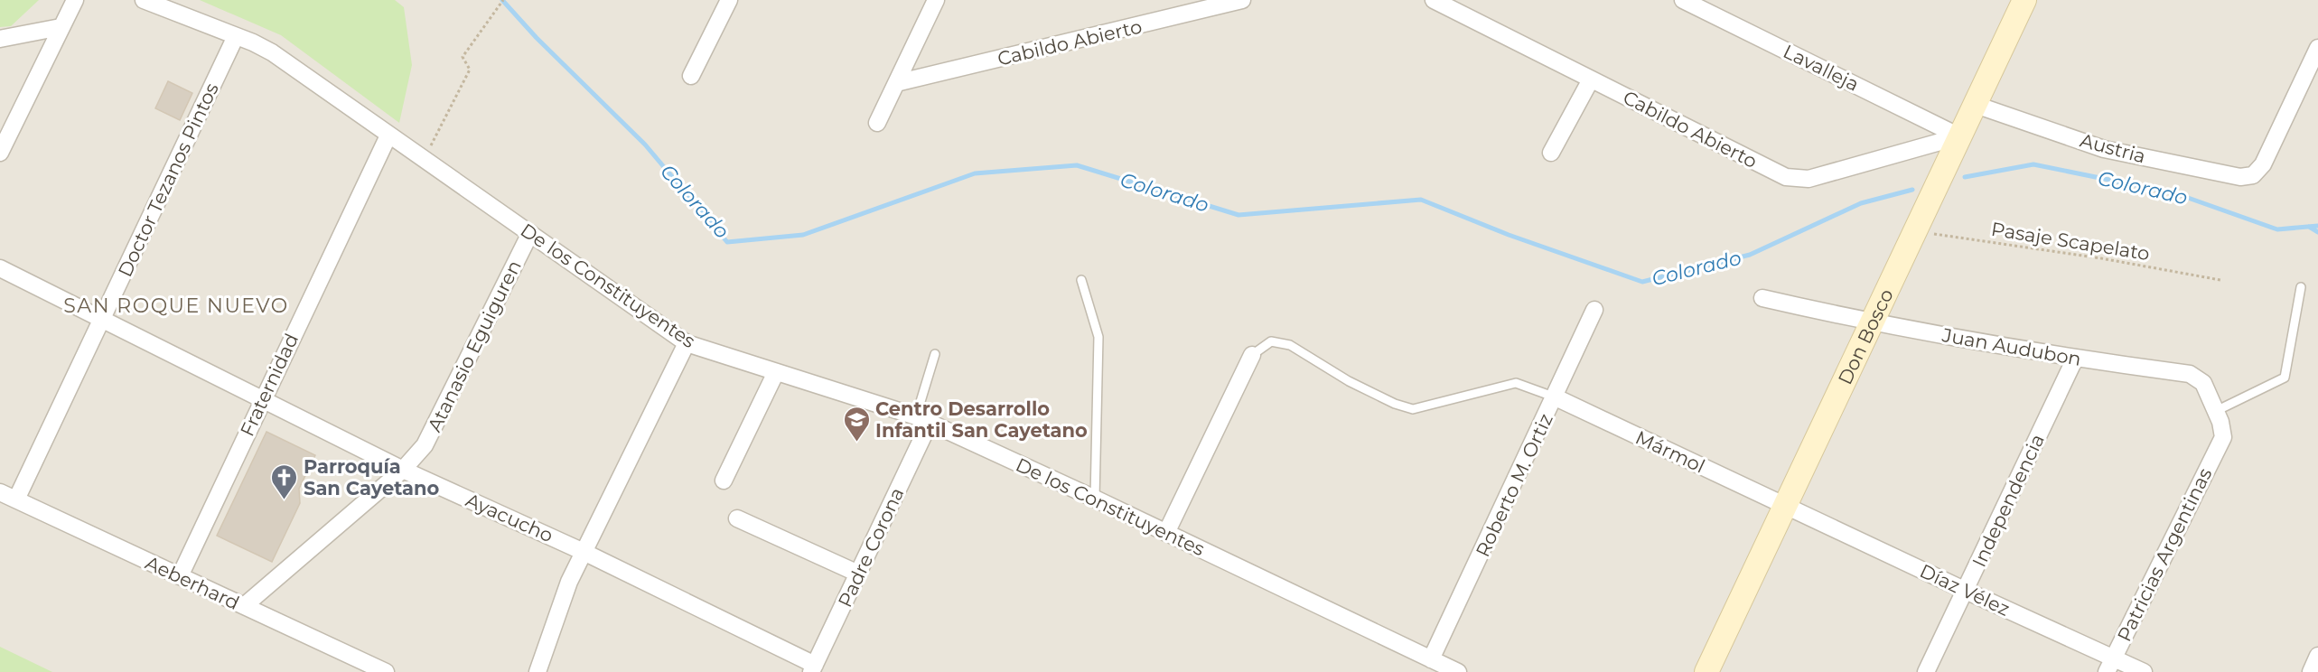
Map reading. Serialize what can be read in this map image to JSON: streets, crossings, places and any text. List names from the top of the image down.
{
  "streets": {
    "main road": ["Don Bosco"],
    "street": [
      "Cabildo Abierto",
      "Lavalleja",
      "Austria",
      "Doctor Tezanos Pintos",
      "De los Constituyentes",
      "Atanasio Eguiguren",
      "Juan Audubon",
      "Fraternidad",
      "Mármol",
      "Roberto M. Ortiz",
      "Independencia",
      "Ayacucho",
      "Padre Corona",
      "Patricias Argentinas",
      "Aeberhard",
      "Díaz Vélez"
    ],
    "path": ["Pasaje Scapelato"]
  },
  "crossings": [
    ["Cabildo Abierto", "Lavalleja"],
    ["Cabildo Abierto", "Don Bosco"],
    ["Lavalleja", "Don Bosco"],
    ["Austria", "Don Bosco"],
    ["Doctor Tezanos Pintos", "De los Constituyentes"],
    ["Doctor Tezanos Pintos", "Ayacucho"],
    ["Doctor Tezanos Pintos", "Aeberhard"],
    ["Pasaje Scapelato", "Don Bosco"],
    ["De los Constituyentes", "Atanasio Eguiguren"],
    ["De los Constituyentes", "Fraternidad"],
    ["De los Constituyentes", "Roberto M. Ortiz"],
    ["De los Constituyentes", "Padre Corona"],
    ["Don Bosco", "Juan Audubon"],
    ["Don Bosco", "Mármol"],
    ["Don Bosco", "Díaz Vélez"],
    ["Atanasio Eguiguren", "Ayacucho"],
    ["Atanasio Eguiguren", "Aeberhard"],
    ["Juan Audubon", "Independencia"],
    ["Juan Audubon", "Patricias Argentinas"],
    ["Fraternidad", "Ayacucho"],
    ["Fraternidad", "Aeberhard"],
    ["Mármol", "Roberto M. Ortiz"],
    ["Mármol", "Díaz Vélez"],
    ["Independencia", "Díaz Vélez"],
    ["Ayacucho", "Padre Corona"],
    ["Patricias Argentinas", "Díaz Vélez"]
  ],
  "districts": ["SAN ROQUE NUEVO"],
  "water": ["Colorado"],
  "places": {
    "school or university": ["Centro Desarrollo Infantil San Cayetano"],
    "church": ["Parroquía San Cayetano"]
  }
}
